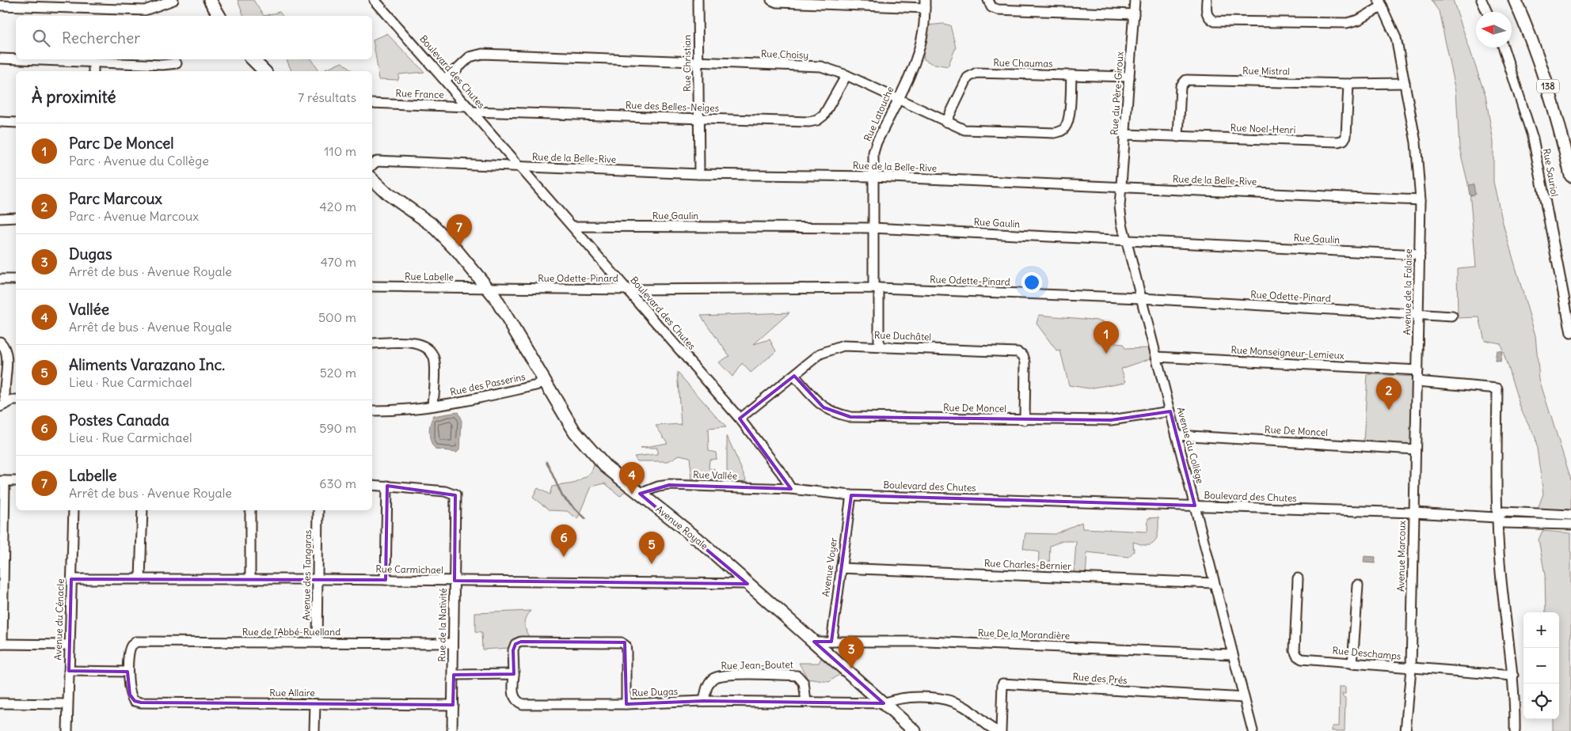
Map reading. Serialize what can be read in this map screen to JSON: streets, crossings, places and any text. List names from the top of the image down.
{
  "streets": {
    "main road": ["138", "Avenue Royale"],
    "street": [
      "Rue Choisy",
      "Rue Christian",
      "Rue Chaumas",
      "Rue Mistral",
      "Boulevard des Chutes",
      "Rue du Père-Giroux",
      "Rue France",
      "Rue des Belles-Neiges",
      "Rue Latouche",
      "Rue Noel-Henri",
      "Rue de la Belle-Rive",
      "Rue Sauriol",
      "Rue Gaulin",
      "Rue Labelle",
      "Rue Odette-Pinard",
      "Avenue de la Falaise",
      "Rue Duchâtel",
      "Rue Monseigneur-Lemieux",
      "Rue des Passerins",
      "Rue De Moncel",
      "Avenue du Collège",
      "Rue Vallée",
      "Avenue Marcoux",
      "Rue Charles-Bernier",
      "Avenue Voyer",
      "Rue Carmichael",
      "Avenue des Tangaras",
      "Avenue du Cénacle",
      "Rue de la Nativité",
      "Rue de l'Abbé-Ruelland",
      "Rue De la Morandière",
      "Rue Deschamps",
      "Rue Jean-Boutet",
      "Rue des Prés",
      "Rue Dugas",
      "Rue Allaire"
    ]
  },
  "crossings": [
    ["Rue Choisy", "Rue Christian"],
    ["Rue Choisy", "Rue Chaumas"],
    ["Rue Choisy", "Boulevard des Chutes"],
    ["Rue Choisy", "Rue des Belles-Neiges"],
    ["Rue Choisy", "Rue Latouche"],
    ["Rue Christian", "Rue des Belles-Neiges"],
    ["Rue Christian", "Rue de la Belle-Rive"],
    ["Rue Chaumas", "Rue du Père-Giroux"],
    ["Rue Mistral", "Rue Noel-Henri"],
    ["Rue Mistral", "Avenue de la Falaise"],
    ["Boulevard des Chutes", "Rue France"],
    ["Boulevard des Chutes", "Rue des Belles-Neiges"],
    ["Boulevard des Chutes", "Rue de la Belle-Rive"],
    ["Boulevard des Chutes", "Rue Gaulin"],
    ["Boulevard des Chutes", "Rue Odette-Pinard"],
    ["Boulevard des Chutes", "Rue Duchâtel"],
    ["Boulevard des Chutes", "Avenue du Collège"],
    ["Boulevard des Chutes", "Rue Vallée"],
    ["Boulevard des Chutes", "Avenue Marcoux"],
    ["Boulevard des Chutes", "Avenue Voyer"],
    ["Rue du Père-Giroux", "Rue Noel-Henri"],
    ["Rue du Père-Giroux", "Rue de la Belle-Rive"],
    ["Rue du Père-Giroux", "Avenue du Collège"],
    ["Rue France", "Rue des Belles-Neiges"],
    ["Rue Latouche", "Rue de la Belle-Rive"],
    ["Rue Latouche", "Rue Gaulin"],
    ["Rue Latouche", "Rue Odette-Pinard"],
    ["Rue Latouche", "Rue Duchâtel"],
    ["Rue de la Belle-Rive", "Avenue de la Falaise"],
    ["Rue de la Belle-Rive", "Avenue du Collège"],
    ["Rue Gaulin", "Avenue de la Falaise"],
    ["Rue Gaulin", "Avenue du Collège"],
    ["Rue Labelle", "Rue Odette-Pinard"],
    ["Rue Labelle", "Avenue Royale"],
    ["Rue Odette-Pinard", "Avenue de la Falaise"],
    ["Rue Odette-Pinard", "Avenue du Collège"],
    ["Rue Odette-Pinard", "Avenue Royale"],
    ["Avenue de la Falaise", "Rue Monseigneur-Lemieux"],
    ["Avenue de la Falaise", "Avenue Marcoux"],
    ["Rue Duchâtel", "Rue De Moncel"],
    ["Rue Monseigneur-Lemieux", "Avenue du Collège"],
    ["Rue des Passerins", "Avenue Royale"],
    ["Rue De Moncel", "Avenue du Collège"],
    ["Rue De Moncel", "Avenue Marcoux"],
    ["Avenue du Collège", "Rue Charles-Bernier"],
    ["Avenue du Collège", "Rue De la Morandière"],
    ["Avenue du Collège", "Rue des Prés"],
    ["Rue Vallée", "Avenue Royale"],
    ["Avenue Royale", "Rue Carmichael"],
    ["Avenue Royale", "Rue De la Morandière"],
    ["Avenue Royale", "Rue Dugas"],
    ["Avenue Marcoux", "Rue Deschamps"],
    ["Rue Charles-Bernier", "Avenue Voyer"],
    ["Avenue Voyer", "Rue De la Morandière"],
    ["Rue Carmichael", "Avenue des Tangaras"],
    ["Rue Carmichael", "Avenue du Cénacle"],
    ["Rue Carmichael", "Rue de la Nativité"],
    ["Avenue des Tangaras", "Rue de l'Abbé-Ruelland"],
    ["Rue de la Nativité", "Rue de l'Abbé-Ruelland"],
    ["Rue de la Nativité", "Rue Allaire"],
    ["Rue de l'Abbé-Ruelland", "Rue Allaire"],
    ["Rue Jean-Boutet", "Rue Dugas"]
  ],
  "north": "left",
  "page": {
    "search": "Rechercher",
    "heading": ["À proximité", "7 résultats"],
    "list": [
      {
        "mark": "1",
        "name": "Parc De Moncel",
        "note": "Parc · Avenue du Collège",
        "value": "110 m"
      },
      {
        "mark": "2",
        "name": "Parc Marcoux",
        "note": "Parc · Avenue Marcoux",
        "value": "420 m"
      },
      {
        "mark": "3",
        "name": "Dugas",
        "note": "Arrêt de bus · Avenue Royale",
        "value": "470 m"
      },
      {
        "mark": "4",
        "name": "Vallée",
        "note": "Arrêt de bus · Avenue Royale",
        "value": "500 m"
      },
      {
        "mark": "5",
        "name": "Aliments Varazano Inc.",
        "note": "Lieu · Rue Carmichael",
        "value": "520 m"
      },
      {
        "mark": "6",
        "name": "Postes Canada",
        "note": "Lieu · Rue Carmichael",
        "value": "590 m"
      },
      {
        "mark": "7",
        "name": "Labelle",
        "note": "Arrêt de bus · Avenue Royale",
        "value": "630 m"
      }
    ],
    "pins": [
      "7",
      "1",
      "2",
      "4",
      "6",
      "5",
      "3"
    ],
    "map_buttons": ["+", "−"]
  }
}
